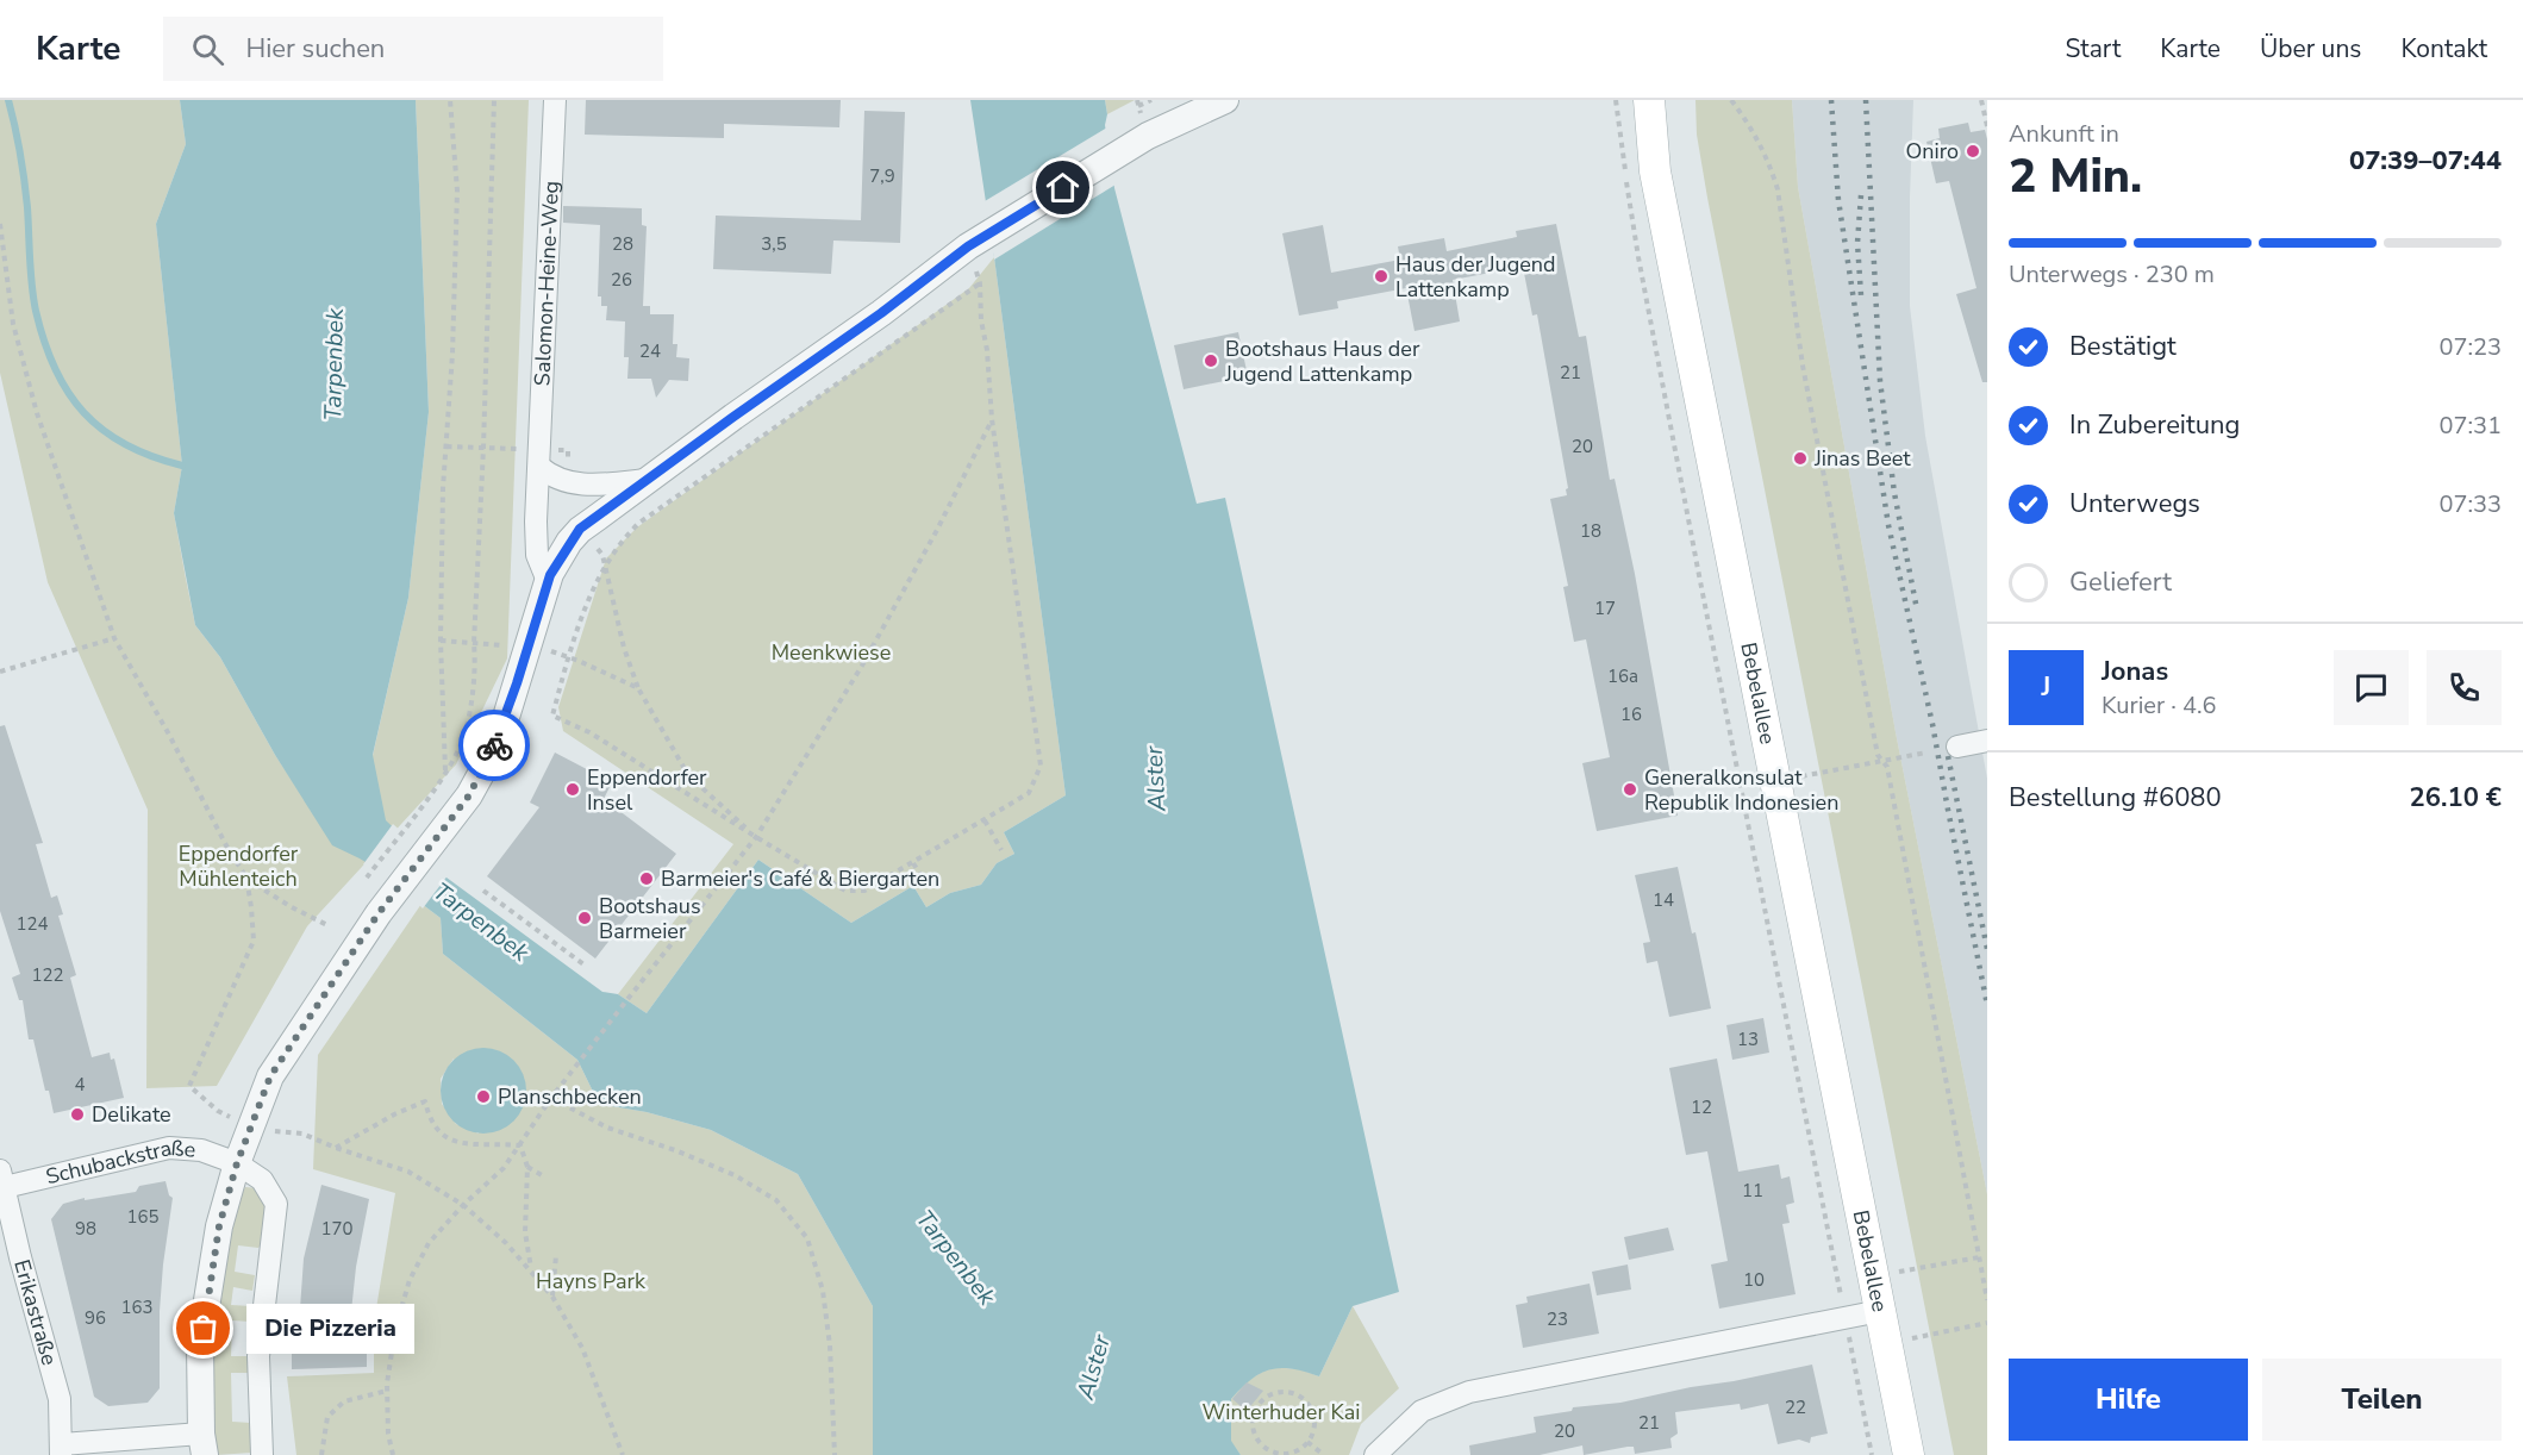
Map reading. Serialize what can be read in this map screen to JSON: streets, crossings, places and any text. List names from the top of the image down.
{
  "streets": {
    "main road": ["Bebelallee"],
    "street": ["Salomon-Heine-Weg", "Schubackstraße", "Erikastraße"]
  },
  "crossings": [
    ["Schubackstraße", "Erikastraße"]
  ],
  "water": ["Tarpenbek", "Alster"],
  "parks": [
    "Meenkwiese",
    "Eppendorfer Mühlenteich",
    "Hayns Park",
    "Winterhuder Kai"
  ],
  "places": [
    "Oniro",
    "Haus der Jugend Lattenkamp",
    "Bootshaus Haus der Jugend Lattenkamp",
    "Jinas Beet",
    "Eppendorfer Insel",
    "Generalkonsulat Republik Indonesien",
    "Barmeier's Café & Biergarten",
    "Bootshaus Barmeier",
    "Planschbecken",
    "Delikate",
    "Die Pizzeria"
  ],
  "house_numbers": [
    "7,9",
    "28",
    "3,5",
    "26",
    "24",
    "21",
    "20",
    "18",
    "17",
    "16a",
    "16",
    "14",
    "124",
    "122",
    "13",
    "4",
    "12",
    "11",
    "165",
    "98",
    "170",
    "10",
    "163",
    "96",
    "23",
    "22",
    "21",
    "20"
  ],
  "page": {
    "header": "Karte",
    "search": "Hier suchen",
    "nav": [
      "Start",
      "Karte",
      "Über uns",
      "Kontakt"
    ],
    "heading": ["2 Min.", "Ankunft in", "07:39–07:44"],
    "panel": [
      "Jonas",
      "Kurier · 4.6",
      "Bestellung #6080",
      "26.10 €"
    ],
    "bar": "Unterwegs · 230 m",
    "list": [
      ["Bestätigt", "07:23"],
      ["In Zubereitung", "07:31"],
      ["Unterwegs", "07:33"],
      "Geliefert"
    ],
    "round": "J",
    "bubble": "Die Pizzeria",
    "buttons": ["Hilfe", "Teilen"]
  }
}
